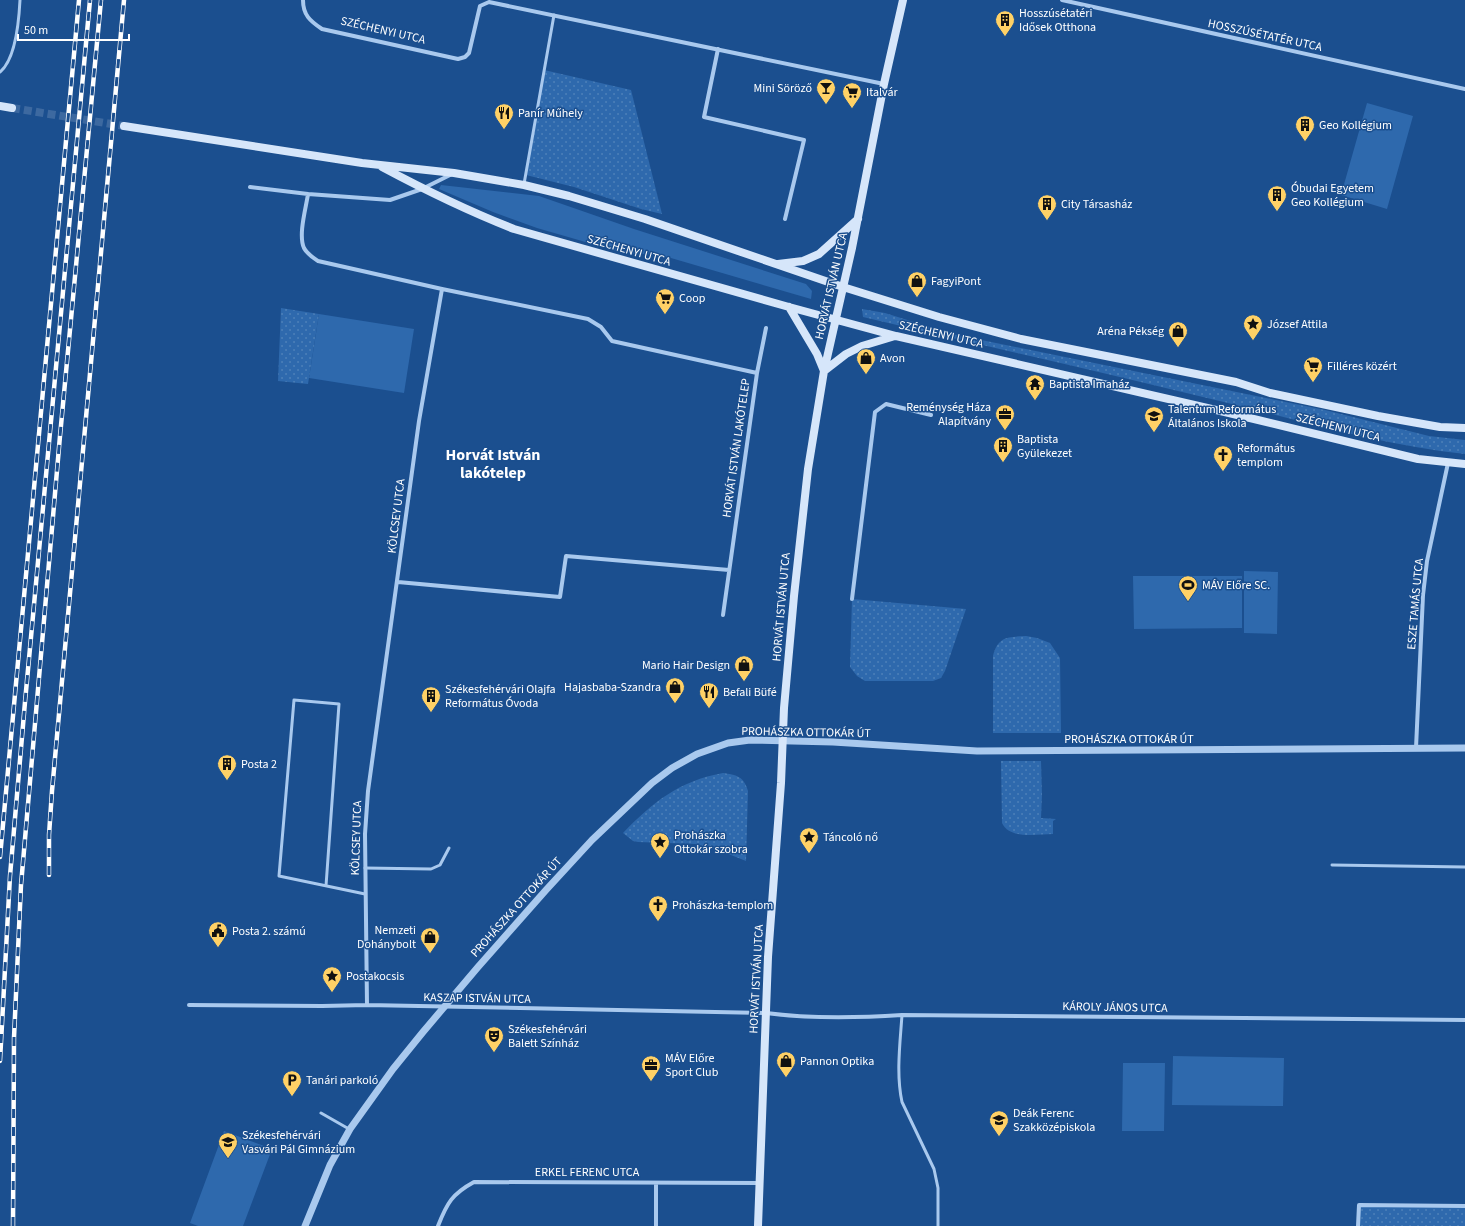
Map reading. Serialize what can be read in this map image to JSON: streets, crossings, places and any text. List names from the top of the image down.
{
  "streets": {
    "main road": ["SZÉCHENYI UTCA", "HORVÁT ISTVÁN UTCA"],
    "street": [
      "HOSSZÚSÉTATÉR UTCA",
      "HORVÁT ISTVÁN LAKÓTELEP",
      "KÖLCSEY UTCA",
      "ESZE TAMÁS UTCA",
      "PROHÁSZKA OTTOKÁR ÚT",
      "KASZAP ISTVÁN UTCA",
      "KÁROLY JÁNOS UTCA",
      "ERKEL FERENC UTCA"
    ]
  },
  "crossings": [
    ["SZÉCHENYI UTCA", "HORVÁT ISTVÁN UTCA"],
    ["SZÉCHENYI UTCA", "ESZE TAMÁS UTCA"],
    ["HORVÁT ISTVÁN UTCA", "PROHÁSZKA OTTOKÁR ÚT"],
    ["HORVÁT ISTVÁN UTCA", "KASZAP ISTVÁN UTCA"],
    ["HORVÁT ISTVÁN UTCA", "KÁROLY JÁNOS UTCA"],
    ["HORVÁT ISTVÁN UTCA", "ERKEL FERENC UTCA"],
    ["HORVÁT ISTVÁN LAKÓTELEP", "KÖLCSEY UTCA"],
    ["KÖLCSEY UTCA", "KASZAP ISTVÁN UTCA"],
    ["ESZE TAMÁS UTCA", "PROHÁSZKA OTTOKÁR ÚT"],
    ["PROHÁSZKA OTTOKÁR ÚT", "KASZAP ISTVÁN UTCA"],
    ["KASZAP ISTVÁN UTCA", "KÁROLY JÁNOS UTCA"]
  ],
  "districts": ["Horvát István lakótelep"],
  "places": {
    "building": [
      "Hosszúsétatéri Idősek Otthona",
      "Geo Kollégium",
      "Óbudai Egyetem Geo Kollégium",
      "City Társasház",
      "Baptista Gyülekezet",
      "Székesfehérvári Olajfa Református Óvoda",
      "Posta 2"
    ],
    "bar": ["Mini Söröző"],
    "supermarket": ["Italvár", "Coop", "Filléres közért"],
    "restaurant": ["Panír Műhely", "Befali Büfé"],
    "shop": [
      "FagyiPont",
      "Aréna Pékség",
      "Avon",
      "Mario Hair Design",
      "Hajasbaba-Szandra",
      "Nemzeti Dohánybolt",
      "Pannon Optika"
    ],
    "place": [
      "József Attila",
      "Táncoló nő",
      "Prohászka Ottokár szobra",
      "Postakocsis"
    ],
    "temple": ["Baptista Imaház"],
    "office": ["Reménység Háza Alapítvány", "MÁV Előre Sport Club"],
    "school or university": ["Talentum Református Általános Iskola", "Deák Ferenc Szakközépiskola", "Székesfehérvári Vasvári Pál Gimnázium"],
    "church": ["Református templom", "Prohászka-templom"],
    "sports": ["MÁV Előre SC."],
    "public building": ["Posta 2. számú"],
    "theatre": ["Székesfehérvári Balett Színház"],
    "parking": ["Tanári parkoló"]
  },
  "scale_bar": "50 m"
}
